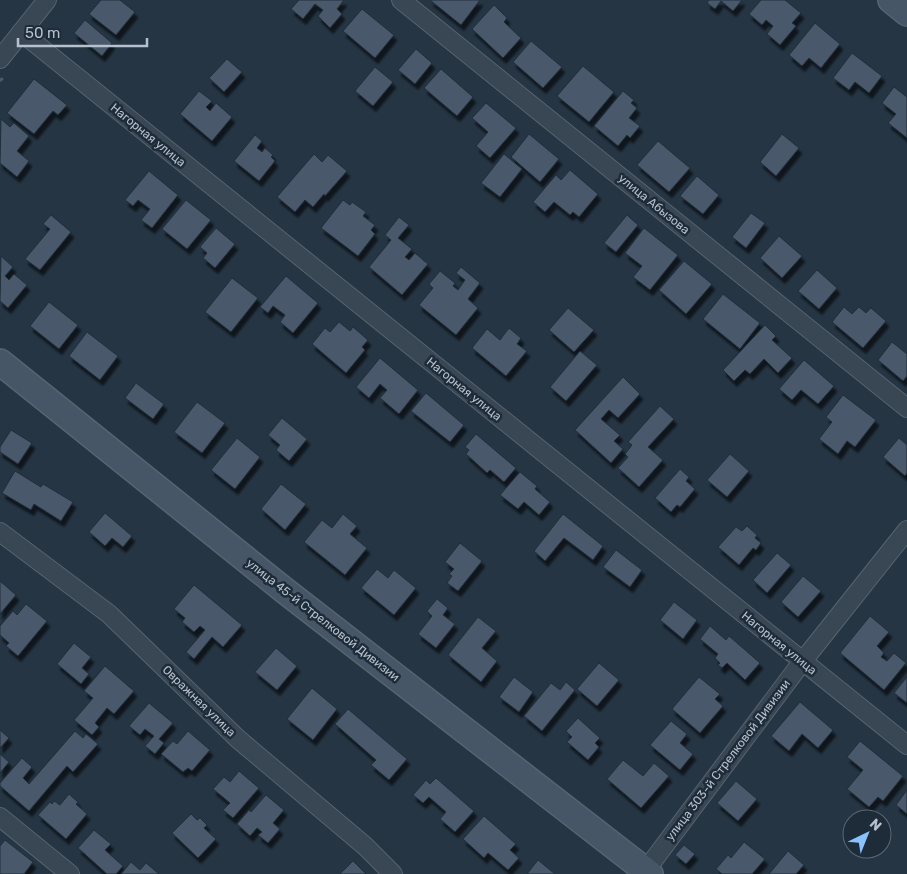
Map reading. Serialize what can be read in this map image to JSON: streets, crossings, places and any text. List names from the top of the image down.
{
  "streets": {
    "main road": ["улица 45-й Стрелковой Дивизии"],
    "street": [
      "Нагорная улица",
      "улица Абызова",
      "Овражная улица",
      "улица 303-й Стрелковой Дивизии"
    ]
  },
  "crossings": [
    ["Нагорная улица", "улица 303-й Стрелковой Дивизии"],
    ["улица 45-й Стрелковой Дивизии", "улица 303-й Стрелковой Дивизии"]
  ],
  "scale_bar": "50 m",
  "north": "top right"
}
